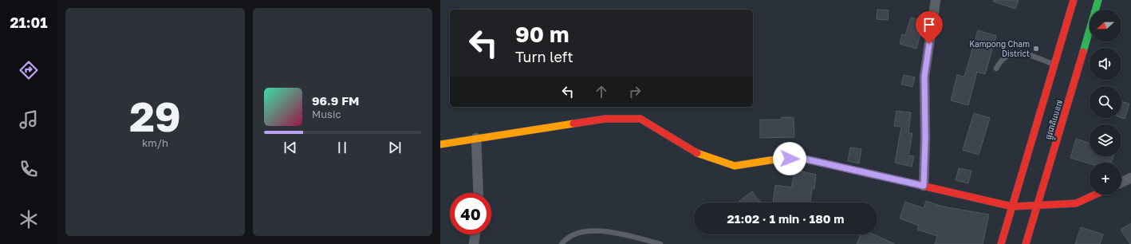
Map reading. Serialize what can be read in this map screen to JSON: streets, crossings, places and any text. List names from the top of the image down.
{
  "streets": {
    "main road": ["ផ្លូវជាតិលេខ៧"]
  },
  "places": ["Kampong Cham District"],
  "north": "left",
  "page": {
    "tabs": "21:01",
    "tile": ["29", "km/h"],
    "map_buttons": "+",
    "turn": ["90 m", "Turn left"],
    "song": ["96.9 FM", "Music"],
    "limit": "40",
    "trip": "21:02 · 1 min · 180 m"
  }
}
